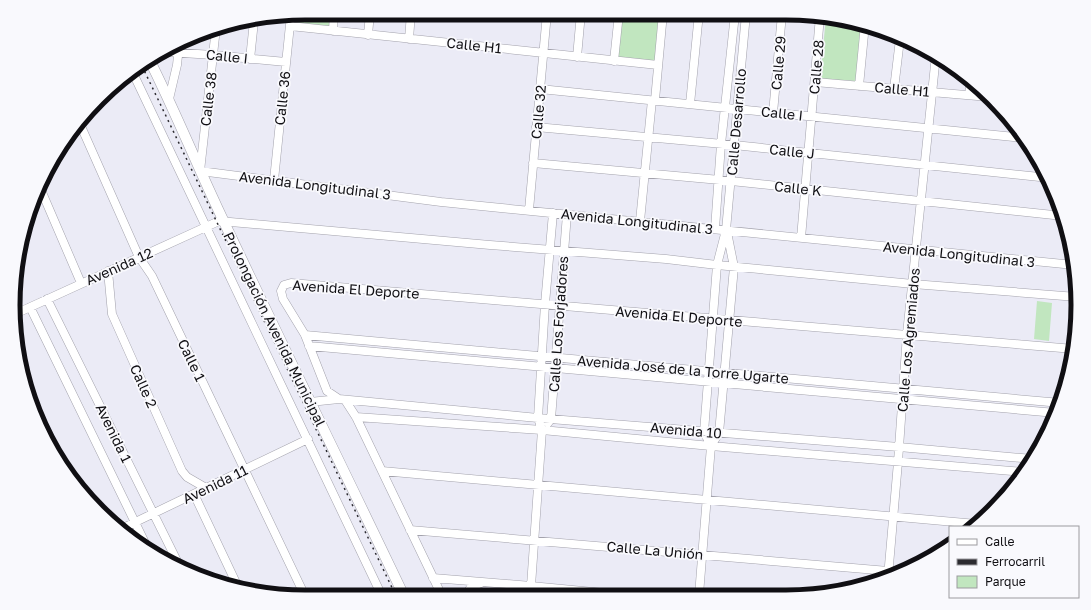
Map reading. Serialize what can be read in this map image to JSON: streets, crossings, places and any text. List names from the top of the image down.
{
  "streets": {
    "main road": ["Prolongación Avenida Municipal"],
    "street": [
      "Calle H1",
      "Calle I",
      "Calle 29",
      "Calle 28",
      "Calle 36",
      "Calle 38",
      "Calle 32",
      "Calle Desarrollo",
      "Calle J",
      "Avenida Longitudinal 3",
      "Calle K",
      "Avenida 12",
      "Avenida El Deporte",
      "Calle Los Forjadores",
      "Calle Los Agremiados",
      "Calle 1",
      "Avenida José de la Torre Ugarte",
      "Calle 2",
      "Avenida 10",
      "Avenida 1",
      "Avenida 11",
      "Calle La Unión"
    ]
  },
  "crossings": [
    ["Calle H1", "Calle 28"],
    ["Calle H1", "Calle 36"],
    ["Calle H1", "Calle 32"],
    ["Calle H1", "Calle Los Agremiados"],
    ["Calle I", "Calle 29"],
    ["Calle I", "Calle 28"],
    ["Calle I", "Calle 36"],
    ["Calle I", "Calle 38"],
    ["Calle I", "Calle 32"],
    ["Calle I", "Calle Desarrollo"],
    ["Calle I", "Calle Los Agremiados"],
    ["Calle 28", "Calle J"],
    ["Calle 28", "Avenida Longitudinal 3"],
    ["Calle 28", "Calle K"],
    ["Calle 36", "Avenida Longitudinal 3"],
    ["Calle 38", "Avenida Longitudinal 3"],
    ["Calle 38", "Prolongación Avenida Municipal"],
    ["Calle 32", "Calle J"],
    ["Calle 32", "Avenida Longitudinal 3"],
    ["Calle 32", "Calle K"],
    ["Calle Desarrollo", "Calle J"],
    ["Calle Desarrollo", "Avenida Longitudinal 3"],
    ["Calle Desarrollo", "Calle K"],
    ["Calle Desarrollo", "Avenida 12"],
    ["Calle Desarrollo", "Avenida El Deporte"],
    ["Calle Desarrollo", "Avenida José de la Torre Ugarte"],
    ["Calle Desarrollo", "Avenida 10"],
    ["Calle Desarrollo", "Calle La Unión"],
    ["Calle J", "Calle Los Agremiados"],
    ["Avenida Longitudinal 3", "Calle Los Forjadores"],
    ["Avenida Longitudinal 3", "Prolongación Avenida Municipal"],
    ["Avenida Longitudinal 3", "Calle Los Agremiados"],
    ["Calle K", "Calle Los Agremiados"],
    ["Avenida 12", "Calle Los Forjadores"],
    ["Avenida 12", "Prolongación Avenida Municipal"],
    ["Avenida 12", "Calle Los Agremiados"],
    ["Avenida 12", "Calle 1"],
    ["Avenida 12", "Calle 2"],
    ["Avenida 12", "Avenida 1"],
    ["Avenida El Deporte", "Calle Los Forjadores"],
    ["Avenida El Deporte", "Calle Los Agremiados"],
    ["Avenida El Deporte", "Avenida José de la Torre Ugarte"],
    ["Calle Los Forjadores", "Avenida José de la Torre Ugarte"],
    ["Calle Los Forjadores", "Avenida 10"],
    ["Calle Los Forjadores", "Calle La Unión"],
    ["Prolongación Avenida Municipal", "Avenida 10"],
    ["Prolongación Avenida Municipal", "Avenida 11"],
    ["Calle Los Agremiados", "Avenida José de la Torre Ugarte"],
    ["Calle Los Agremiados", "Avenida 10"],
    ["Calle 1", "Avenida 11"],
    ["Calle 2", "Avenida 11"],
    ["Avenida 1", "Avenida 11"]
  ],
  "legend": ["Calle", "Ferrocarril", "Parque"]
}
